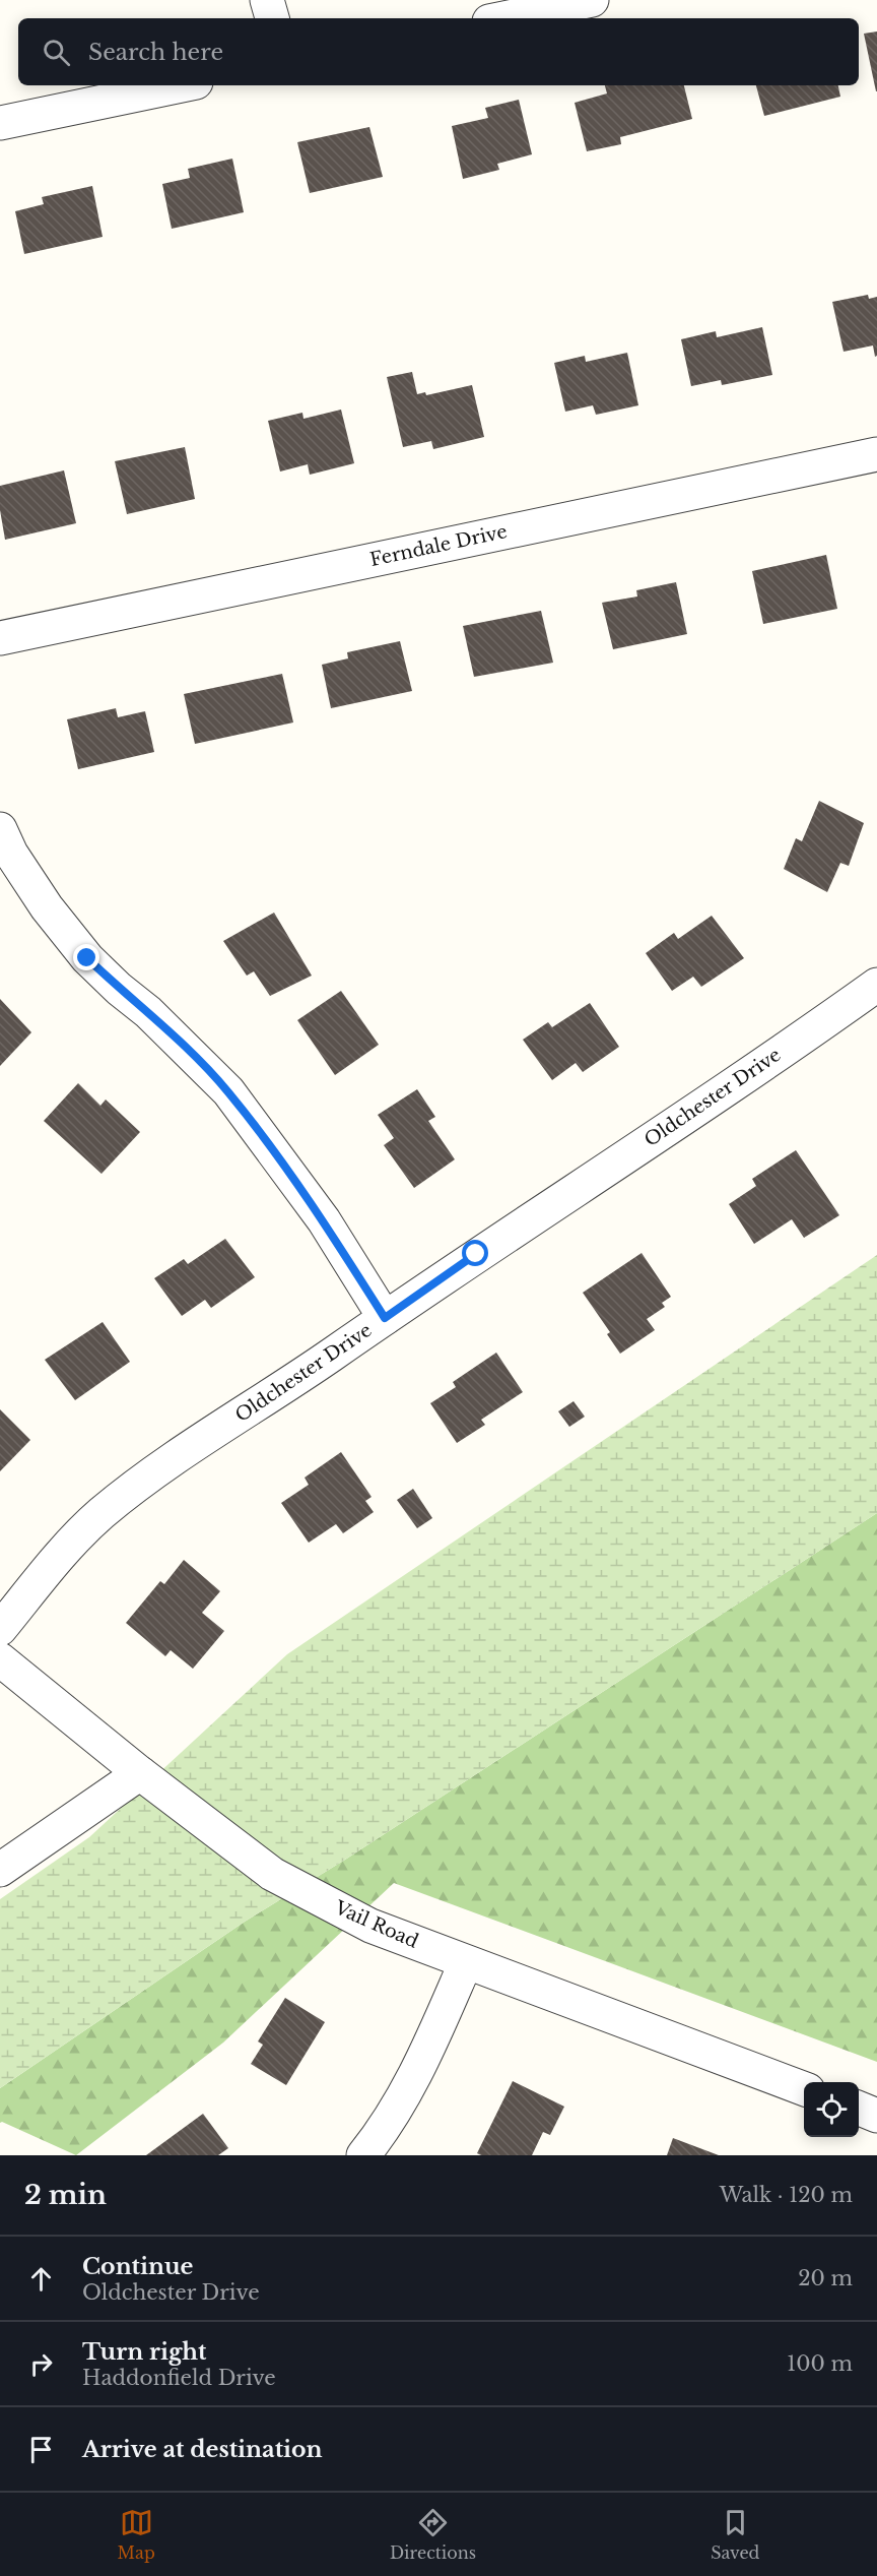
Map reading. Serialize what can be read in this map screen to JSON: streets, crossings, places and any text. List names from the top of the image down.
{
  "streets": {
    "street": ["Ferndale Drive", "Oldchester Drive", "Vail Road"]
  },
  "page": {
    "search": "Search here",
    "heading": ["2 min", "Walk · 120 m"],
    "list": [
      ["Continue", "Oldchester Drive", "20 m"],
      ["Turn right", "Haddonfield Drive", "100 m"],
      "Arrive at destination"
    ],
    "nav": ["Map", "Directions", "Saved"]
  }
}
